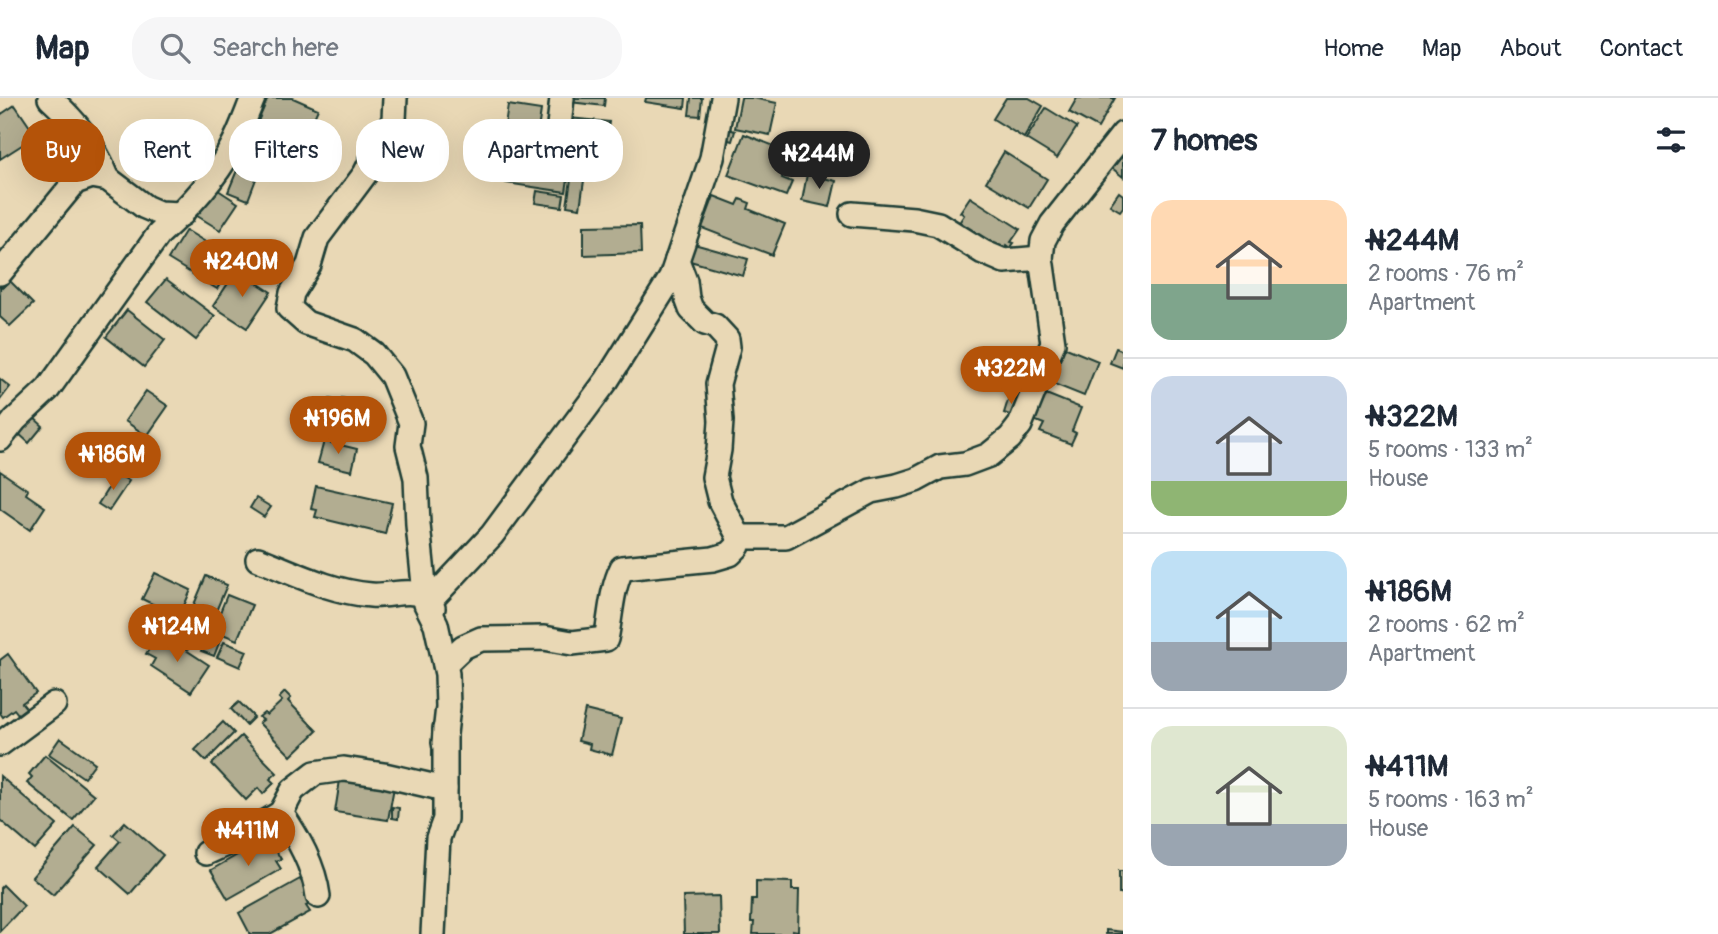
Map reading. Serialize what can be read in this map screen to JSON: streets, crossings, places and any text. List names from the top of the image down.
{
  "page": {
    "header": "Map",
    "search": "Search here",
    "nav": [
      "Home",
      "Map",
      "About",
      "Contact"
    ],
    "heading": "7 homes",
    "chip": [
      "Buy",
      "Rent",
      "Filters",
      "New",
      "Apartment"
    ],
    "price": [
      "₦244M",
      "₦240M",
      "₦322M",
      "₦196M",
      "₦186M",
      "₦124M",
      "₦411M"
    ],
    "list": [
      {
        "name": "₦244M",
        "note": "2 rooms · 76 m² · Apartment"
      },
      {
        "name": "₦322M",
        "note": "5 rooms · 133 m² · House"
      },
      {
        "name": "₦186M",
        "note": "2 rooms · 62 m² · Apartment"
      },
      {
        "name": "₦411M",
        "note": "5 rooms · 163 m² · House"
      }
    ]
  }
}
